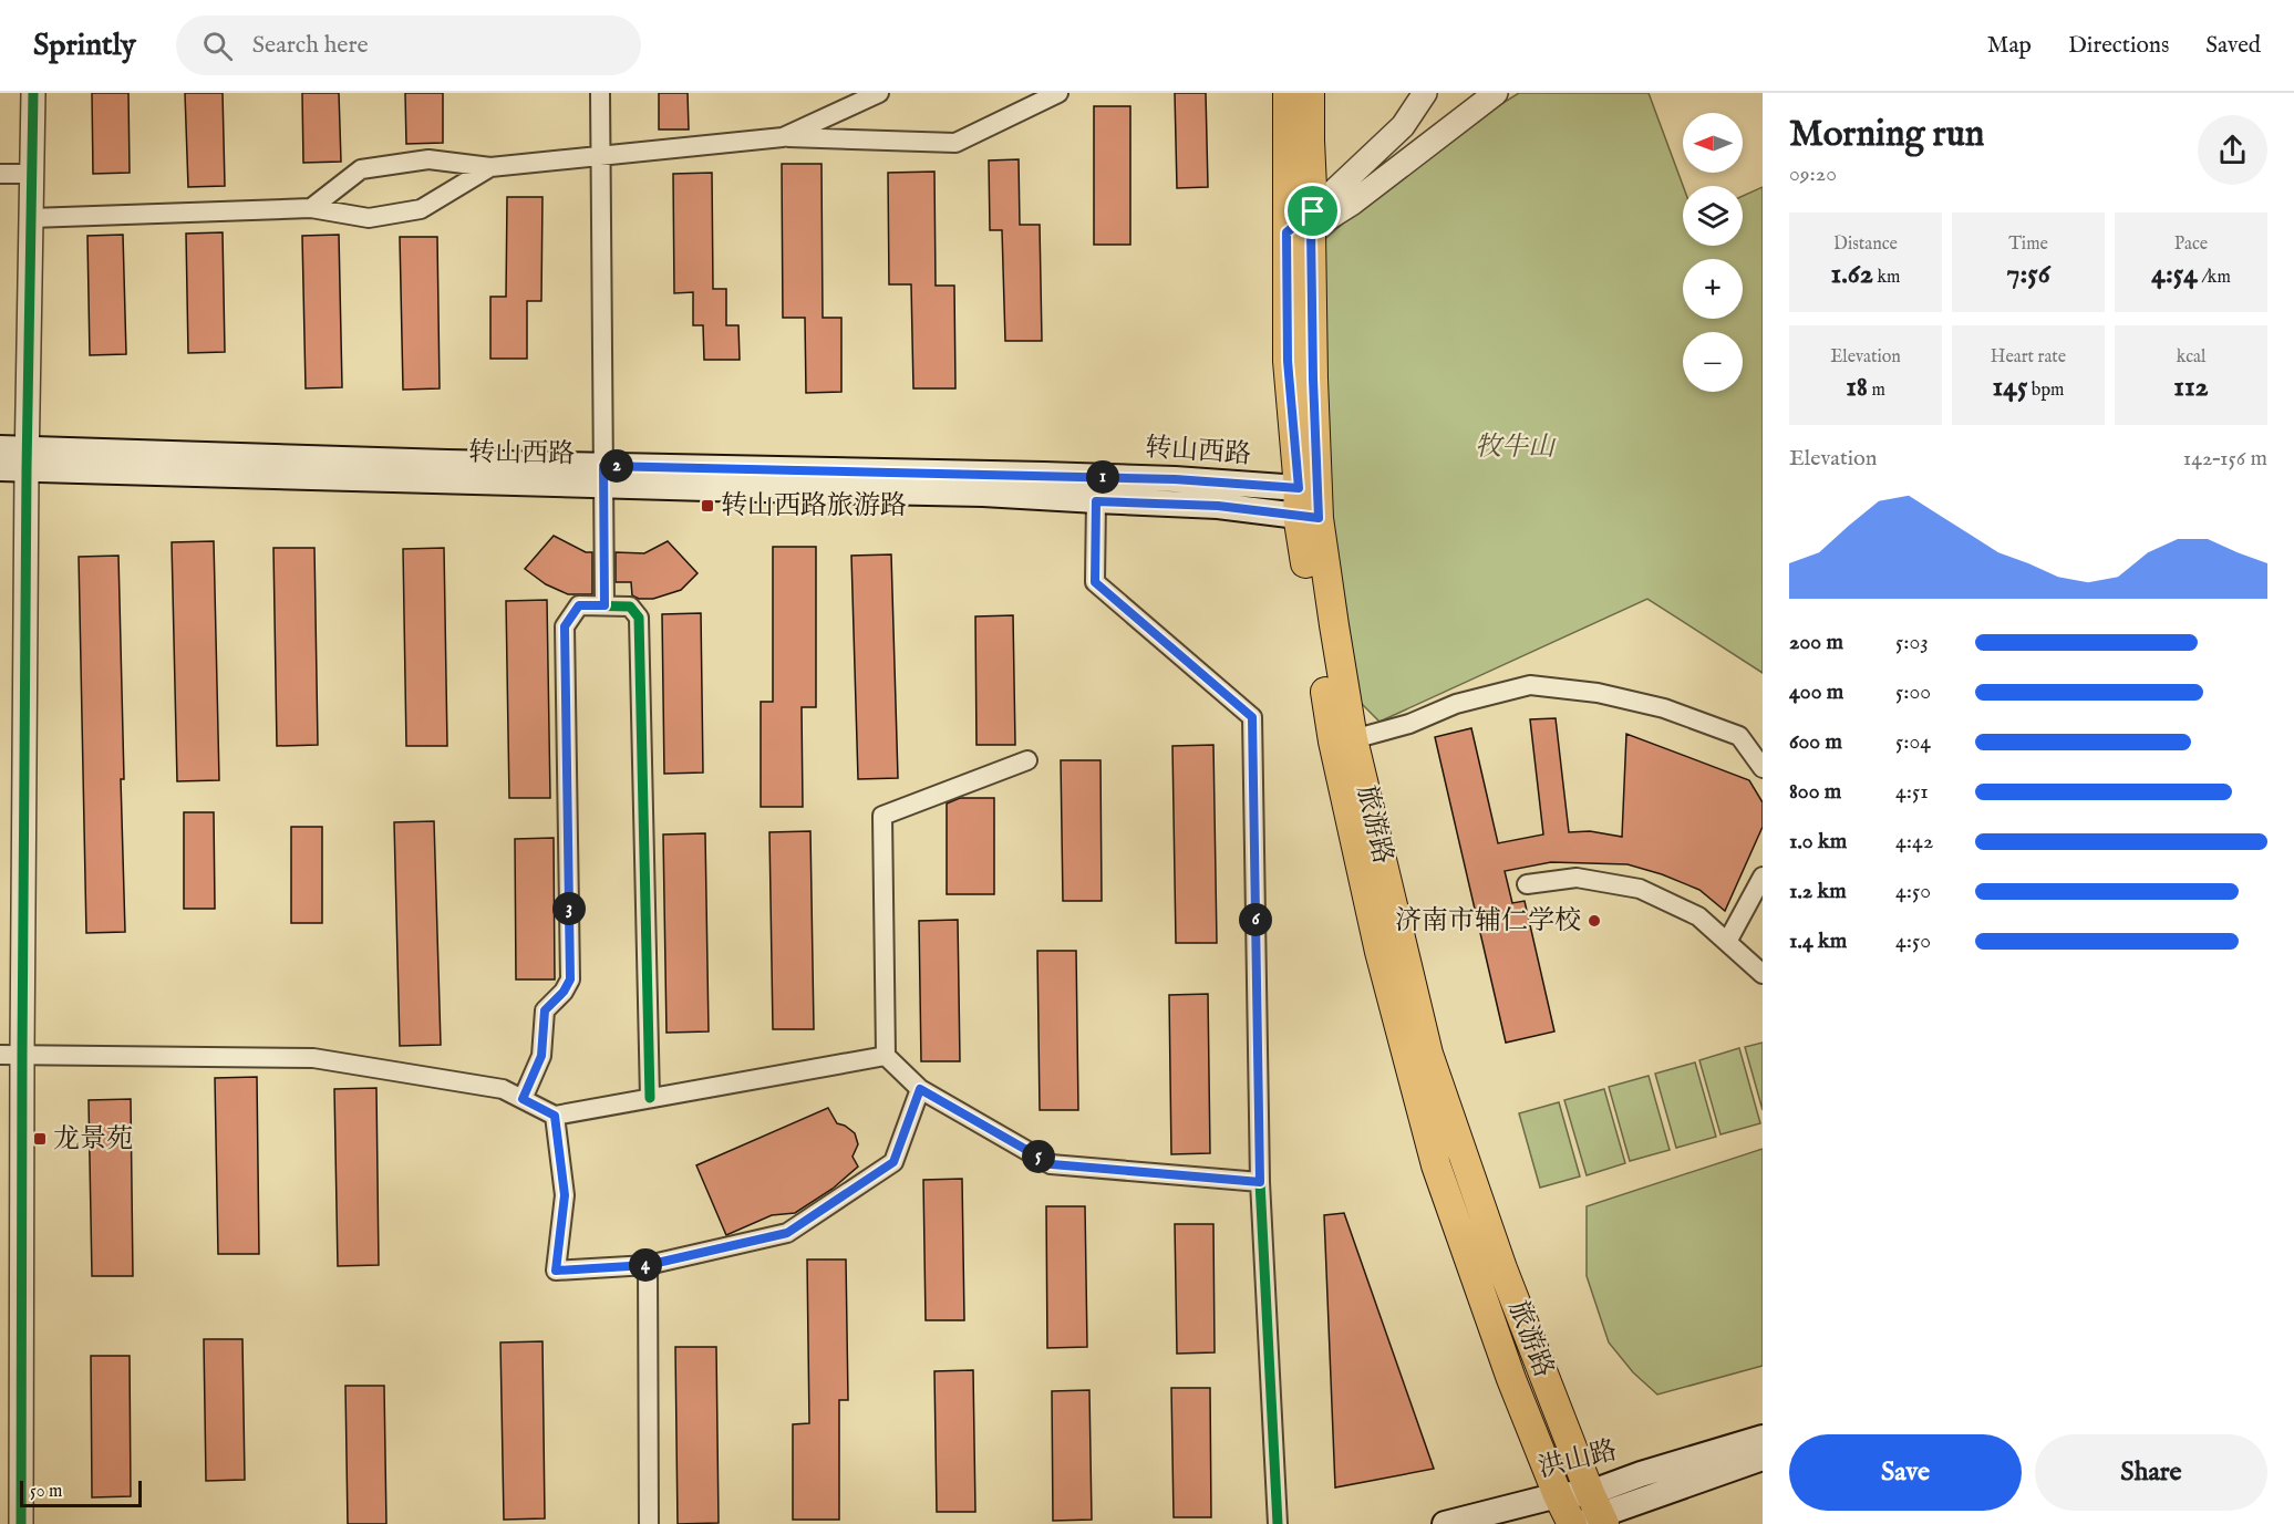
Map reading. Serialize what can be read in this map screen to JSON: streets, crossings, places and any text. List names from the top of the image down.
{
  "streets": {
    "main road": ["转山西路", "旅游路", "洪山路"]
  },
  "crossings": [
    ["转山西路", "旅游路"],
    ["旅游路", "洪山路"]
  ],
  "parks": ["牧牛山"],
  "places": {
    "transit": ["转山西路旅游路", "龙景苑"],
    "other": ["济南市辅仁学校"]
  },
  "scale_bar": "50 m",
  "north": "left",
  "page": {
    "header": "Sprintly",
    "search": "Search here",
    "nav": ["Map", "Directions", "Saved"],
    "heading": ["Morning run", "09:20"],
    "map_buttons": ["+", "−"],
    "stats": [
      ["Distance", "1.62 km"],
      ["Time", "7:56"],
      ["Pace", "4:54 /km"],
      ["Elevation", "18 m"],
      ["Heart rate", "145 bpm"],
      ["kcal", "112"]
    ],
    "chart": ["Elevation", "142–156 m"],
    "pins": [
      "2",
      "1",
      "3",
      "6",
      "5",
      "4"
    ],
    "list": [
      {
        "name": "200 m",
        "note": "5:03"
      },
      {
        "name": "400 m",
        "note": "5:00"
      },
      {
        "name": "600 m",
        "note": "5:04"
      },
      {
        "name": "800 m",
        "note": "4:51"
      },
      {
        "name": "1.0 km",
        "note": "4:42"
      },
      {
        "name": "1.2 km",
        "note": "4:50"
      },
      {
        "name": "1.4 km",
        "note": "4:50"
      }
    ],
    "buttons": ["Save", "Share"],
    "scale": "50 m"
  }
}
